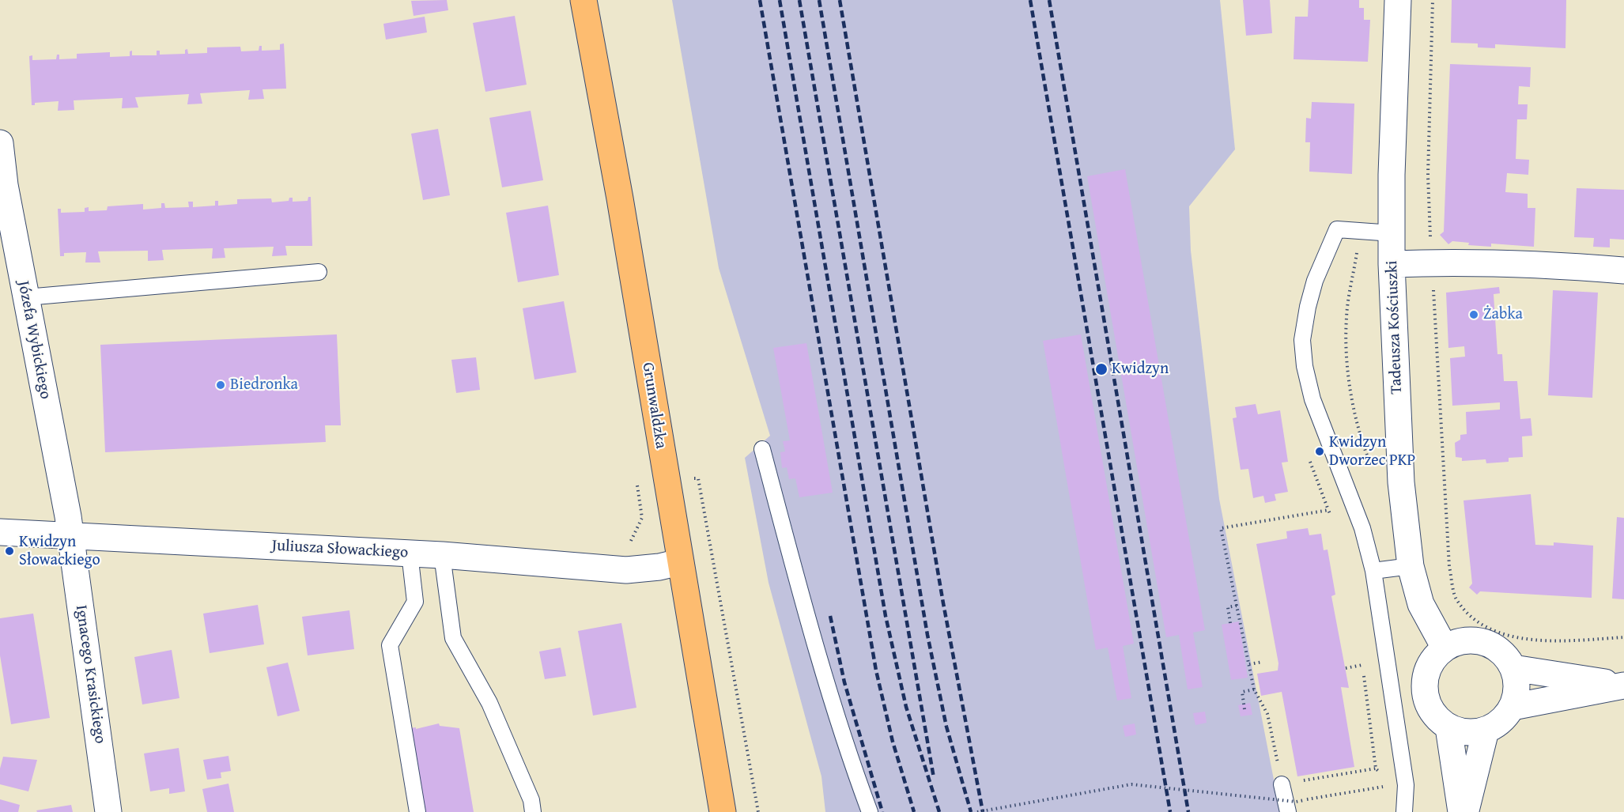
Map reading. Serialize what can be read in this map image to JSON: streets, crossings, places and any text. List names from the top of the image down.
{
  "streets": {
    "main road": ["Grunwaldzka"],
    "street": [
      "Tadeusza Kościuszki",
      "Józefa Wybickiego",
      "Juliusza Słowackiego",
      "Ignacego Krasickiego"
    ]
  },
  "crossings": [
    ["Józefa Wybickiego", "Juliusza Słowackiego"],
    ["Józefa Wybickiego", "Ignacego Krasickiego"],
    ["Grunwaldzka", "Juliusza Słowackiego"],
    ["Juliusza Słowackiego", "Ignacego Krasickiego"]
  ],
  "places": [
    "Żabka",
    "Kwidzyn",
    "Biedronka",
    "Kwidzyn Dworzec PKP",
    "Kwidzyn Słowackiego"
  ]
}
